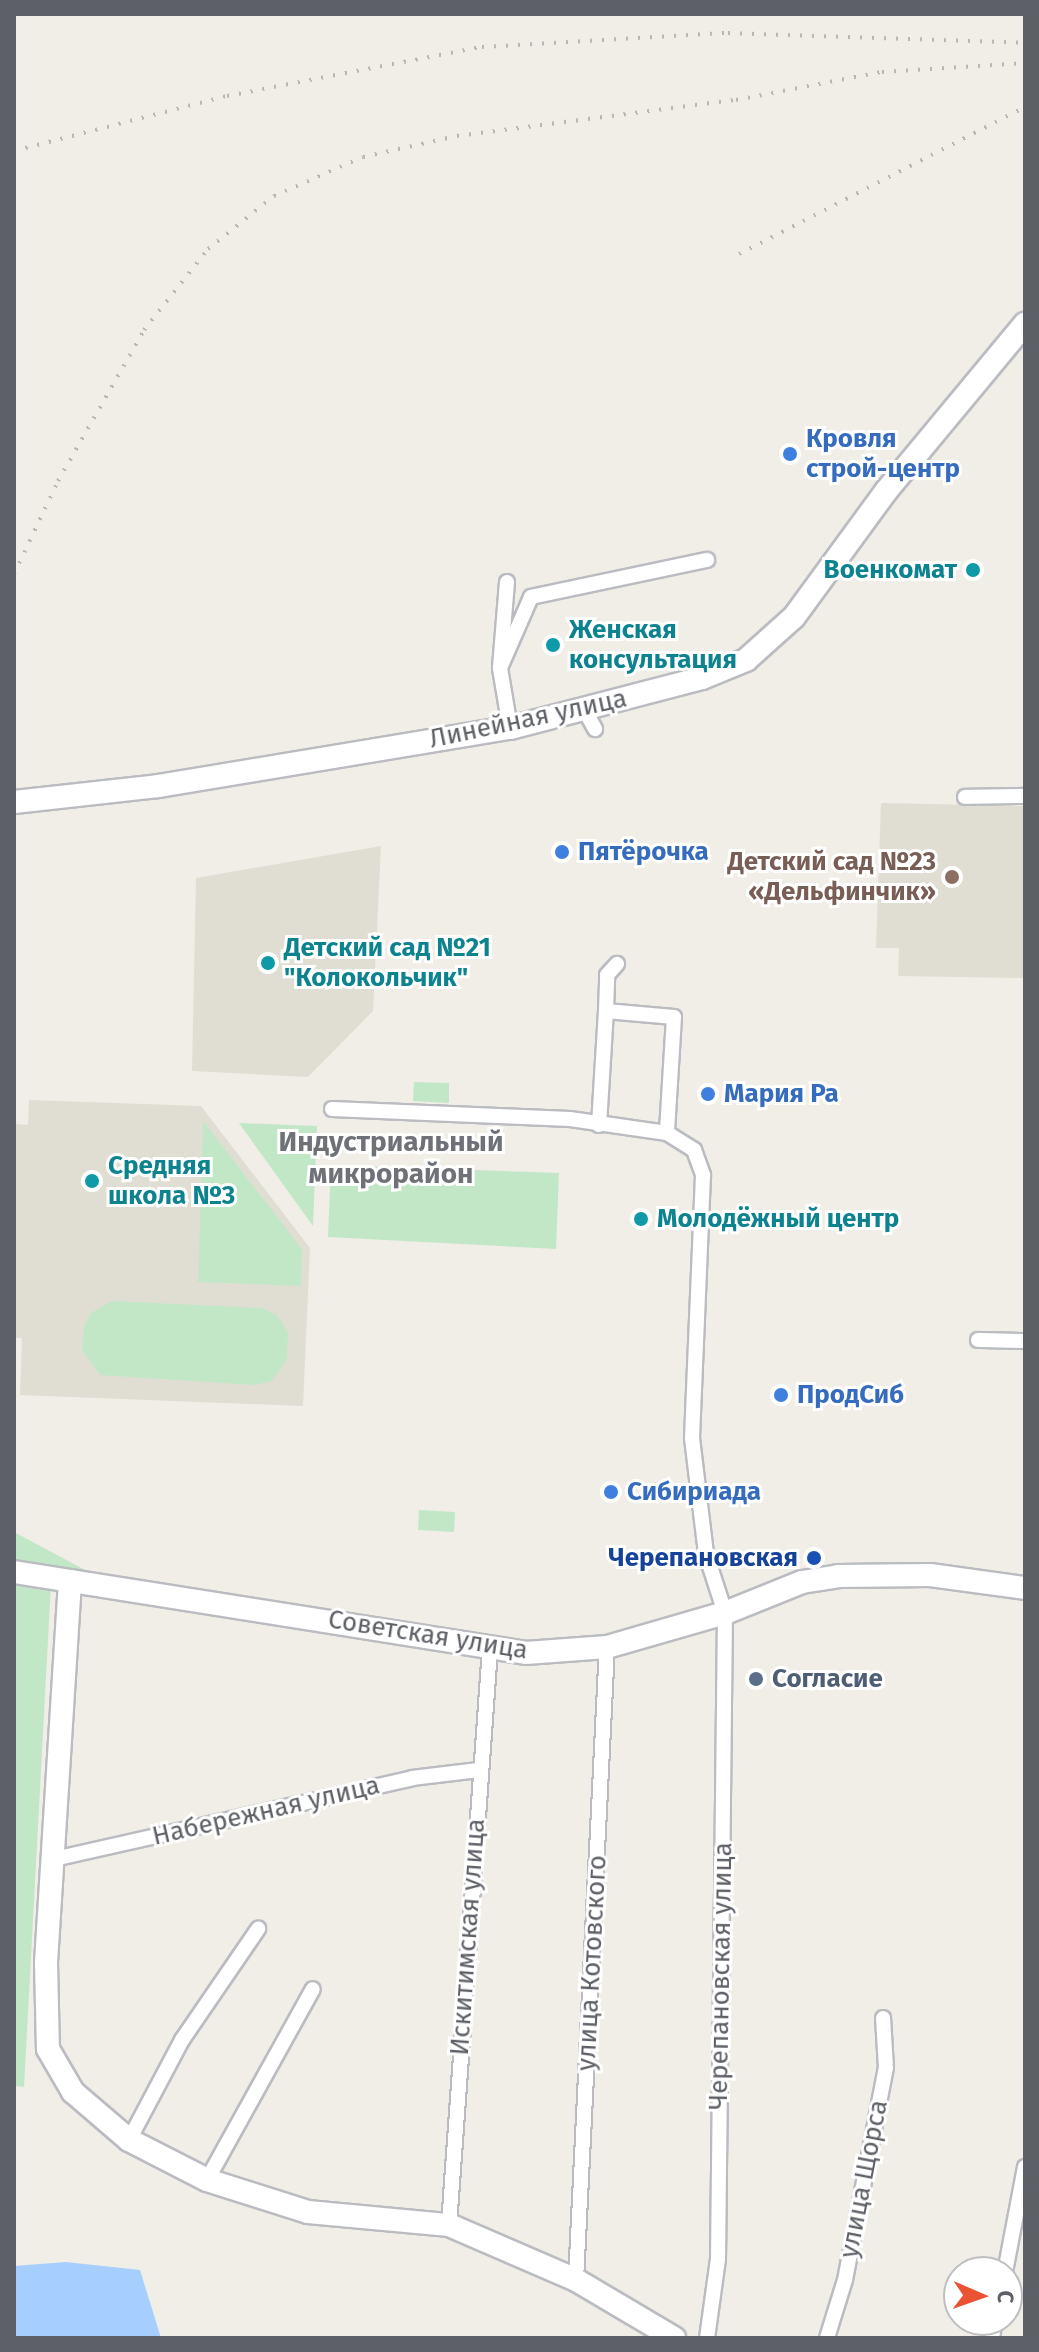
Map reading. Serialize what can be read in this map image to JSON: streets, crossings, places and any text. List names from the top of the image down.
{
  "streets": {
    "main road": ["Линейная улица", "Советская улица"],
    "street": [
      "Набережная улица",
      "Искитимская улица",
      "улица Котовского",
      "Черепановская улица",
      "улица Щорса"
    ]
  },
  "crossings": [
    ["Советская улица", "Искитимская улица"],
    ["Советская улица", "улица Котовского"],
    ["Советская улица", "Черепановская улица"],
    ["Набережная улица", "Искитимская улица"]
  ],
  "districts": ["Индустриальный микрорайон"],
  "places": [
    "Кровля строй-центр",
    "Военкомат",
    "Женская консультация",
    "Пятёрочка",
    "Детский сад №23 «Дельфинчик»",
    "Детский сад №21 \"Колокольчик\"",
    "Мария Ра",
    "Средняя школа №3",
    "Молодёжный центр",
    "ПродСиб",
    "Сибириада",
    "Черепановская",
    "Согласие"
  ],
  "north": "right"
}
